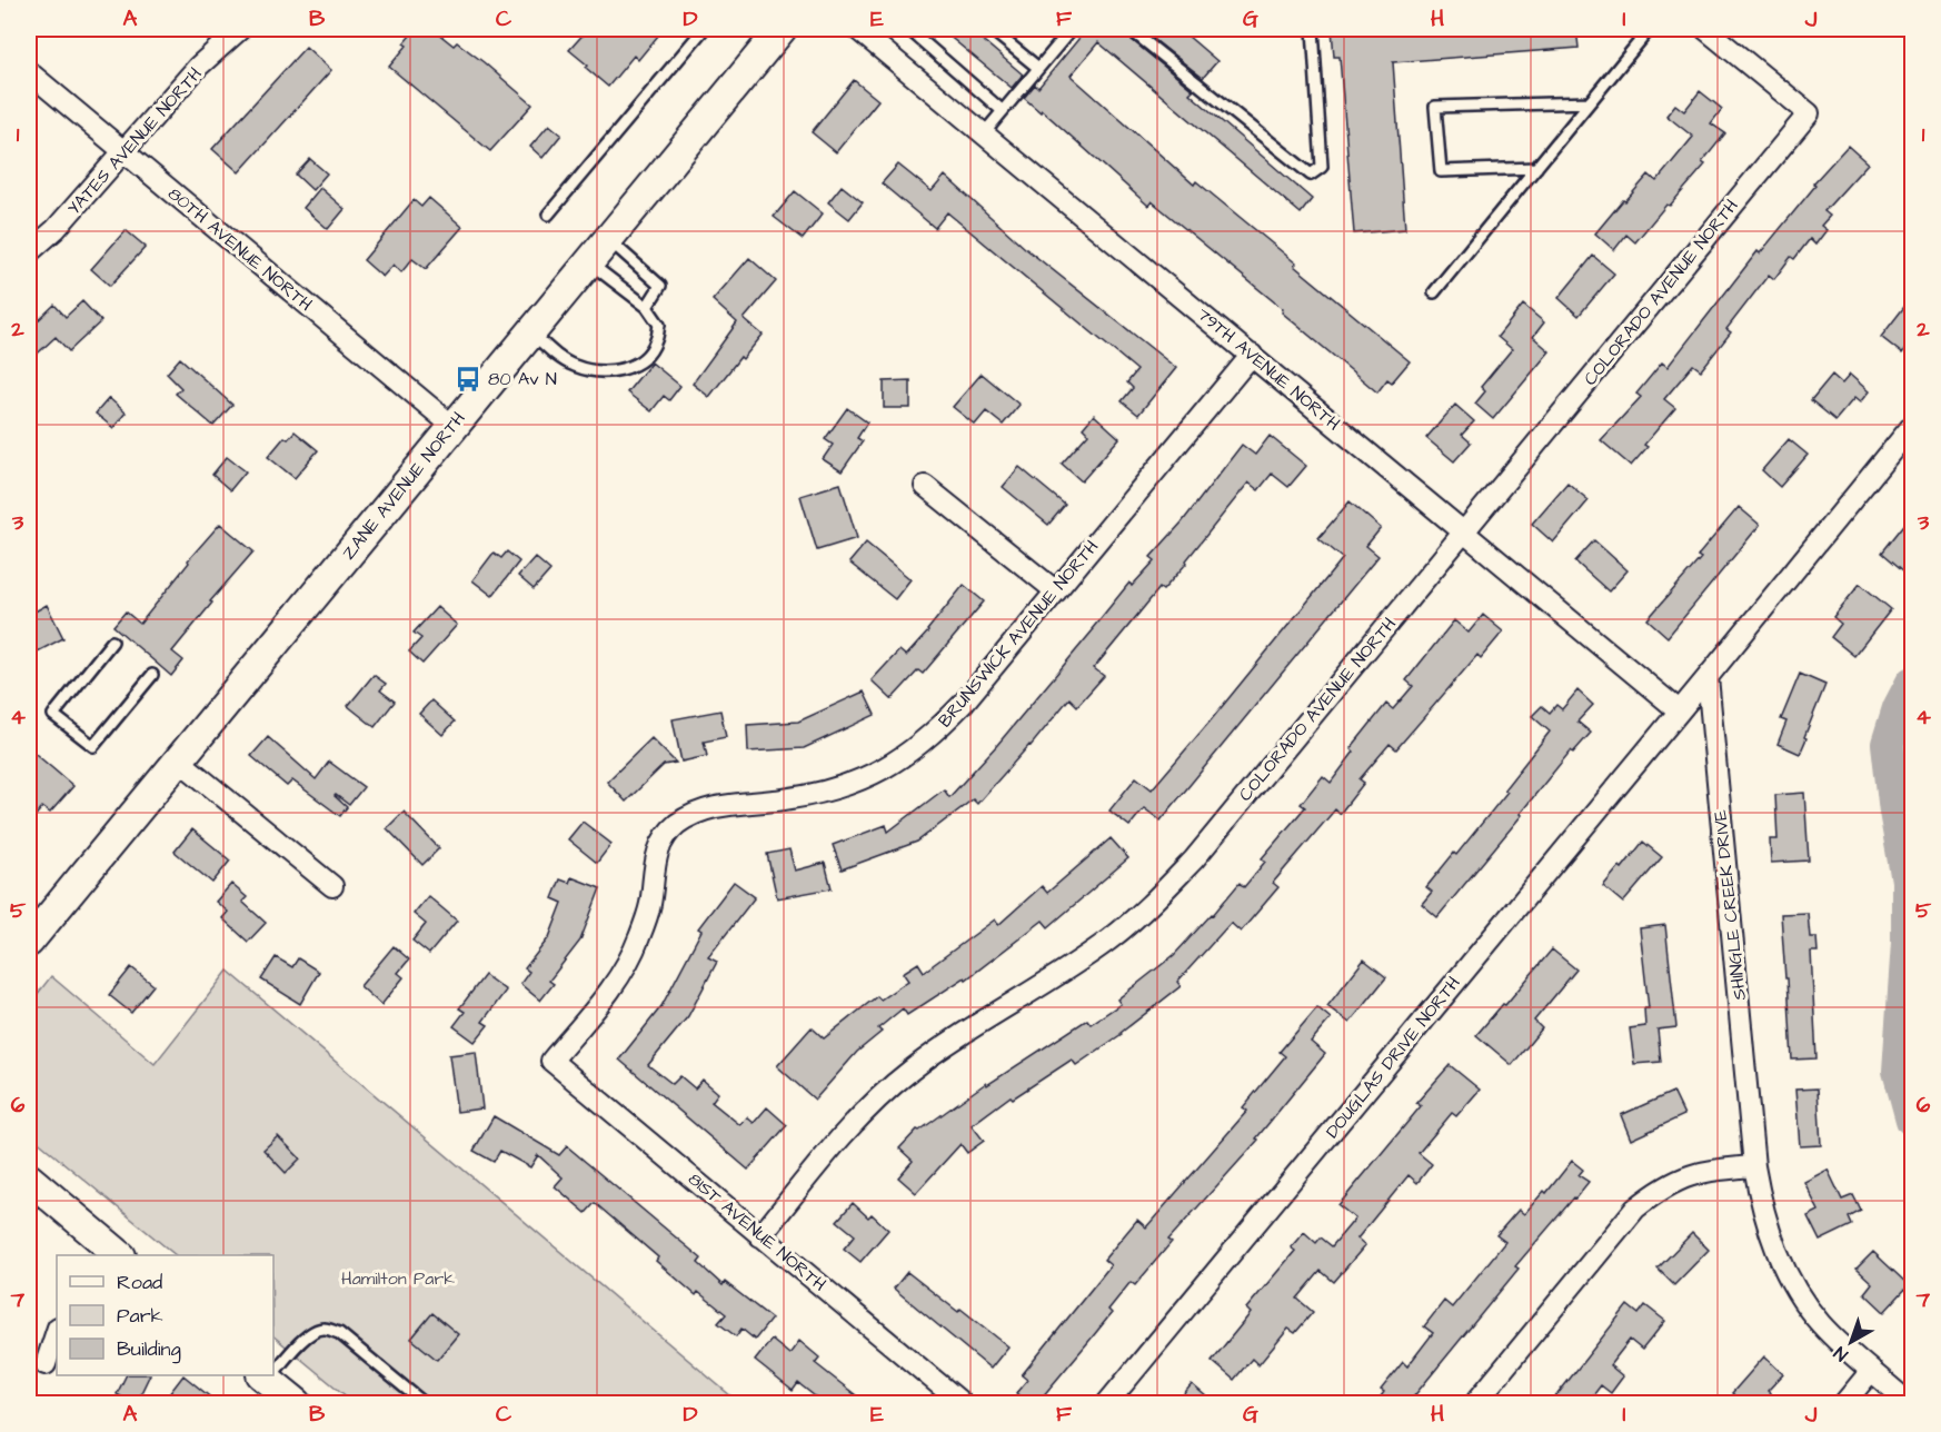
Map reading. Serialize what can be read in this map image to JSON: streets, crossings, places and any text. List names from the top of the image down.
{
  "streets": {
    "main road": ["ZANE AVENUE NORTH"],
    "street": [
      "YATES AVENUE NORTH",
      "80TH AVENUE NORTH",
      "COLORADO AVENUE NORTH",
      "79TH AVENUE NORTH",
      "BRUNSWICK AVENUE NORTH",
      "SHINGLE CREEK DRIVE",
      "DOUGLAS DRIVE NORTH",
      "81ST AVENUE NORTH"
    ]
  },
  "crossings": [
    ["YATES AVENUE NORTH", "80TH AVENUE NORTH"],
    ["80TH AVENUE NORTH", "ZANE AVENUE NORTH"],
    ["COLORADO AVENUE NORTH", "79TH AVENUE NORTH"],
    ["COLORADO AVENUE NORTH", "81ST AVENUE NORTH"],
    ["79TH AVENUE NORTH", "BRUNSWICK AVENUE NORTH"],
    ["79TH AVENUE NORTH", "DOUGLAS DRIVE NORTH"],
    ["BRUNSWICK AVENUE NORTH", "81ST AVENUE NORTH"],
    ["SHINGLE CREEK DRIVE", "DOUGLAS DRIVE NORTH"]
  ],
  "parks": ["Hamilton Park"],
  "places": {
    "bus stop": ["80 Av N"]
  },
  "legend": ["Road", "Park", "Building"],
  "north": "bottom left",
  "grid": {
    "columns": [
      "A",
      "B",
      "C",
      "D",
      "E",
      "F",
      "G",
      "H",
      "I",
      "J"
    ],
    "rows": [
      "1",
      "2",
      "3",
      "4",
      "5",
      "6",
      "7"
    ]
  }
}
